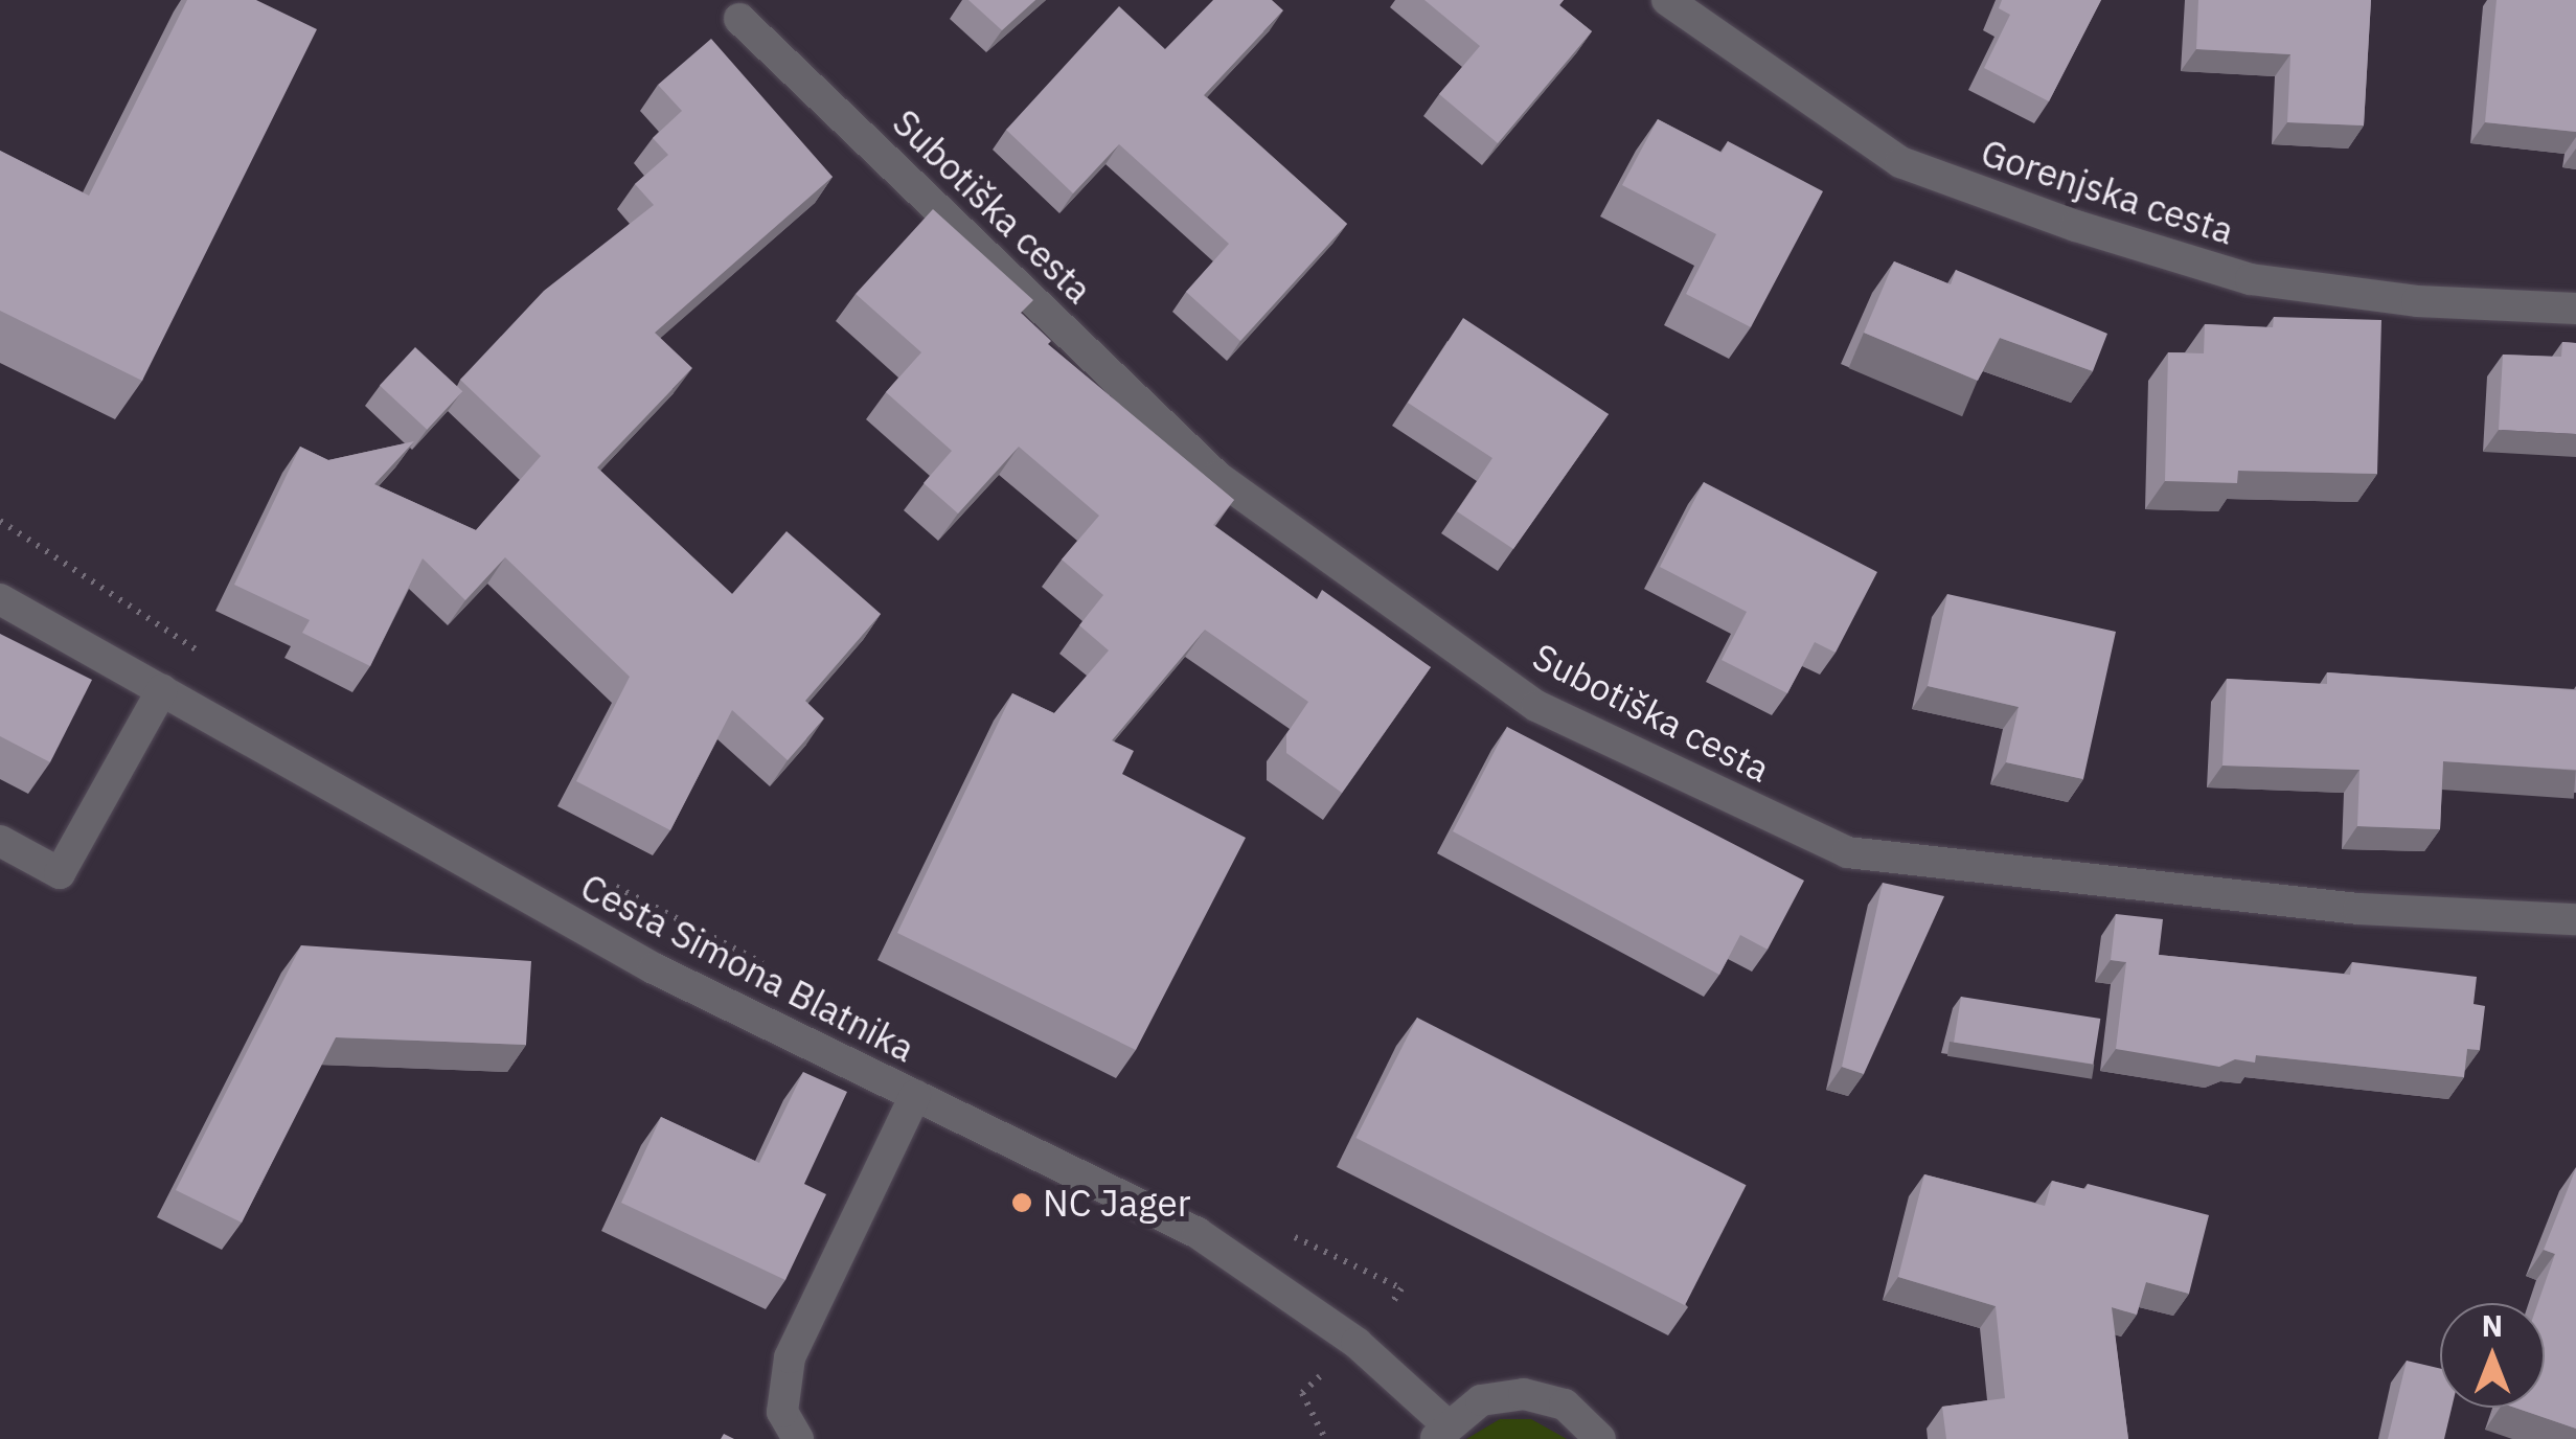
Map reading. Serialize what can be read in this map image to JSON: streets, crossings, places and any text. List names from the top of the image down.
{
  "streets": {
    "street": ["Gorenjska cesta", "Subotiška cesta", "Cesta Simona Blatnika"]
  },
  "places": ["NC Jager"],
  "north": "top"
}
